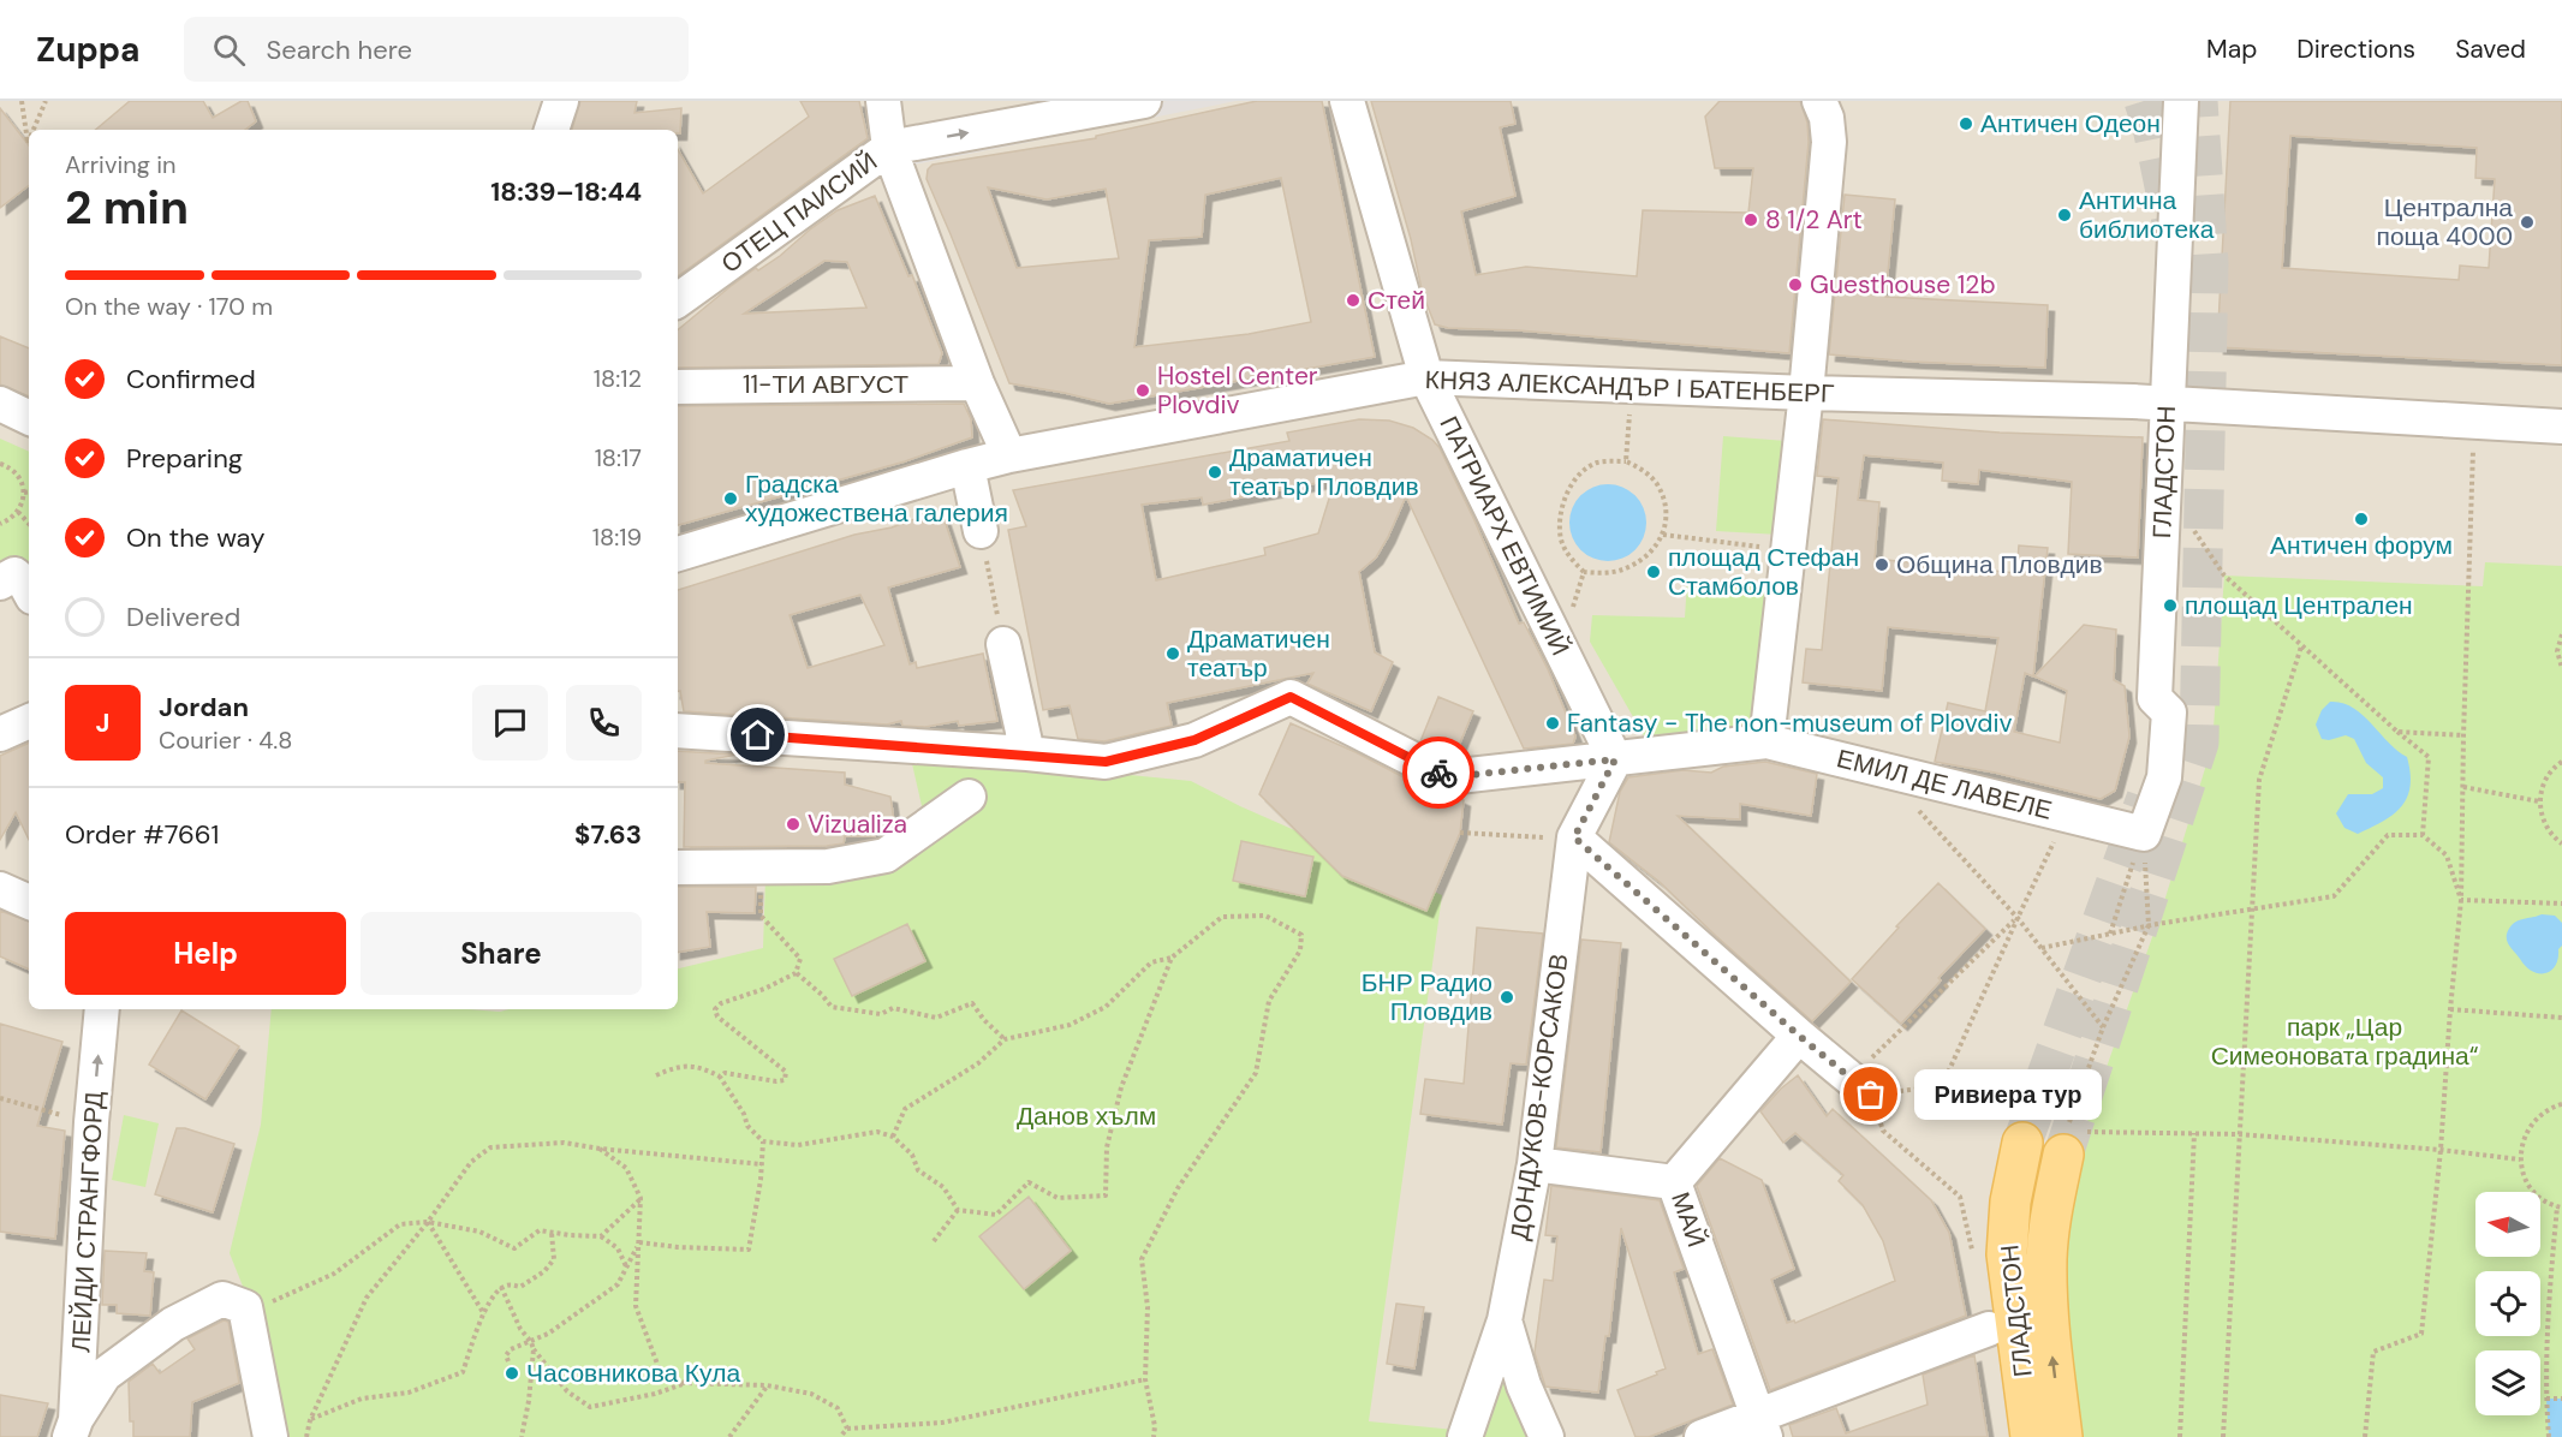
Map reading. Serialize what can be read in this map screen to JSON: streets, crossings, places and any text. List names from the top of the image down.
{
  "streets": {
    "main road": ["ГЛАДСТОН"],
    "street": [
      "ОТЕЦ ПАИСИЙ",
      "11-ТИ АВГУСТ",
      "КНЯЗ АЛЕКСАНДЪР I БАТЕНБЕРГ",
      "ПАТРИАРХ ЕВТИМИЙ",
      "ЕМИЛ ДЕ ЛАВЕЛЕ",
      "ДОНДУКОВ-КОРСАКОВ",
      "МАЙ",
      "ЛЕЙДИ СТРАНГФОРД"
    ]
  },
  "crossings": [
    ["КНЯЗ АЛЕКСАНДЪР I БАТЕНБЕРГ", "ГЛАДСТОН"],
    ["КНЯЗ АЛЕКСАНДЪР I БАТЕНБЕРГ", "ПАТРИАРХ ЕВТИМИЙ"],
    ["ГЛАДСТОН", "ЕМИЛ ДЕ ЛАВЕЛЕ"],
    ["ПАТРИАРХ ЕВТИМИЙ", "ЕМИЛ ДЕ ЛАВЕЛЕ"],
    ["ПАТРИАРХ ЕВТИМИЙ", "ДОНДУКОВ-КОРСАКОВ"],
    ["ЕМИЛ ДЕ ЛАВЕЛЕ", "ДОНДУКОВ-КОРСАКОВ"]
  ],
  "one_way": ["ОТЕЦ ПАИСИЙ"],
  "parks": ["парк „Цар Симеоновата градина“", "Данов хълм"],
  "places": [
    "Античен Одеон",
    "Антична библиотека",
    "8 1/2 Art",
    "Централна поща 4000",
    "Guesthouse 12b",
    "Стей",
    "Hostel Center Plovdiv",
    "Драматичен театър Пловдив",
    "Градска художествена галерия",
    "Античен форум",
    "Община Пловдив",
    "площад Стефан Стамболов",
    "площад Централен",
    "Драматичен театър",
    "Fantasy - The non-museum of Plovdiv",
    "Vizualiza",
    "БНР Радио Пловдив",
    "Ривиера тур",
    "Часовникова Кула"
  ],
  "north": "left",
  "page": {
    "header": "Zuppa",
    "search": "Search here",
    "nav": ["Map", "Directions", "Saved"],
    "heading": ["2 min", "Arriving in", "18:39–18:44"],
    "panel": [
      "Jordan",
      "Courier · 4.8",
      "Order #7661",
      "$7.63"
    ],
    "bar": "On the way · 170 m",
    "list": [
      ["Confirmed", "18:12"],
      ["Preparing", "18:17"],
      ["On the way", "18:19"],
      "Delivered"
    ],
    "round": "J",
    "buttons": ["Help", "Share"],
    "bubble": "Ривиера тур"
  }
}
